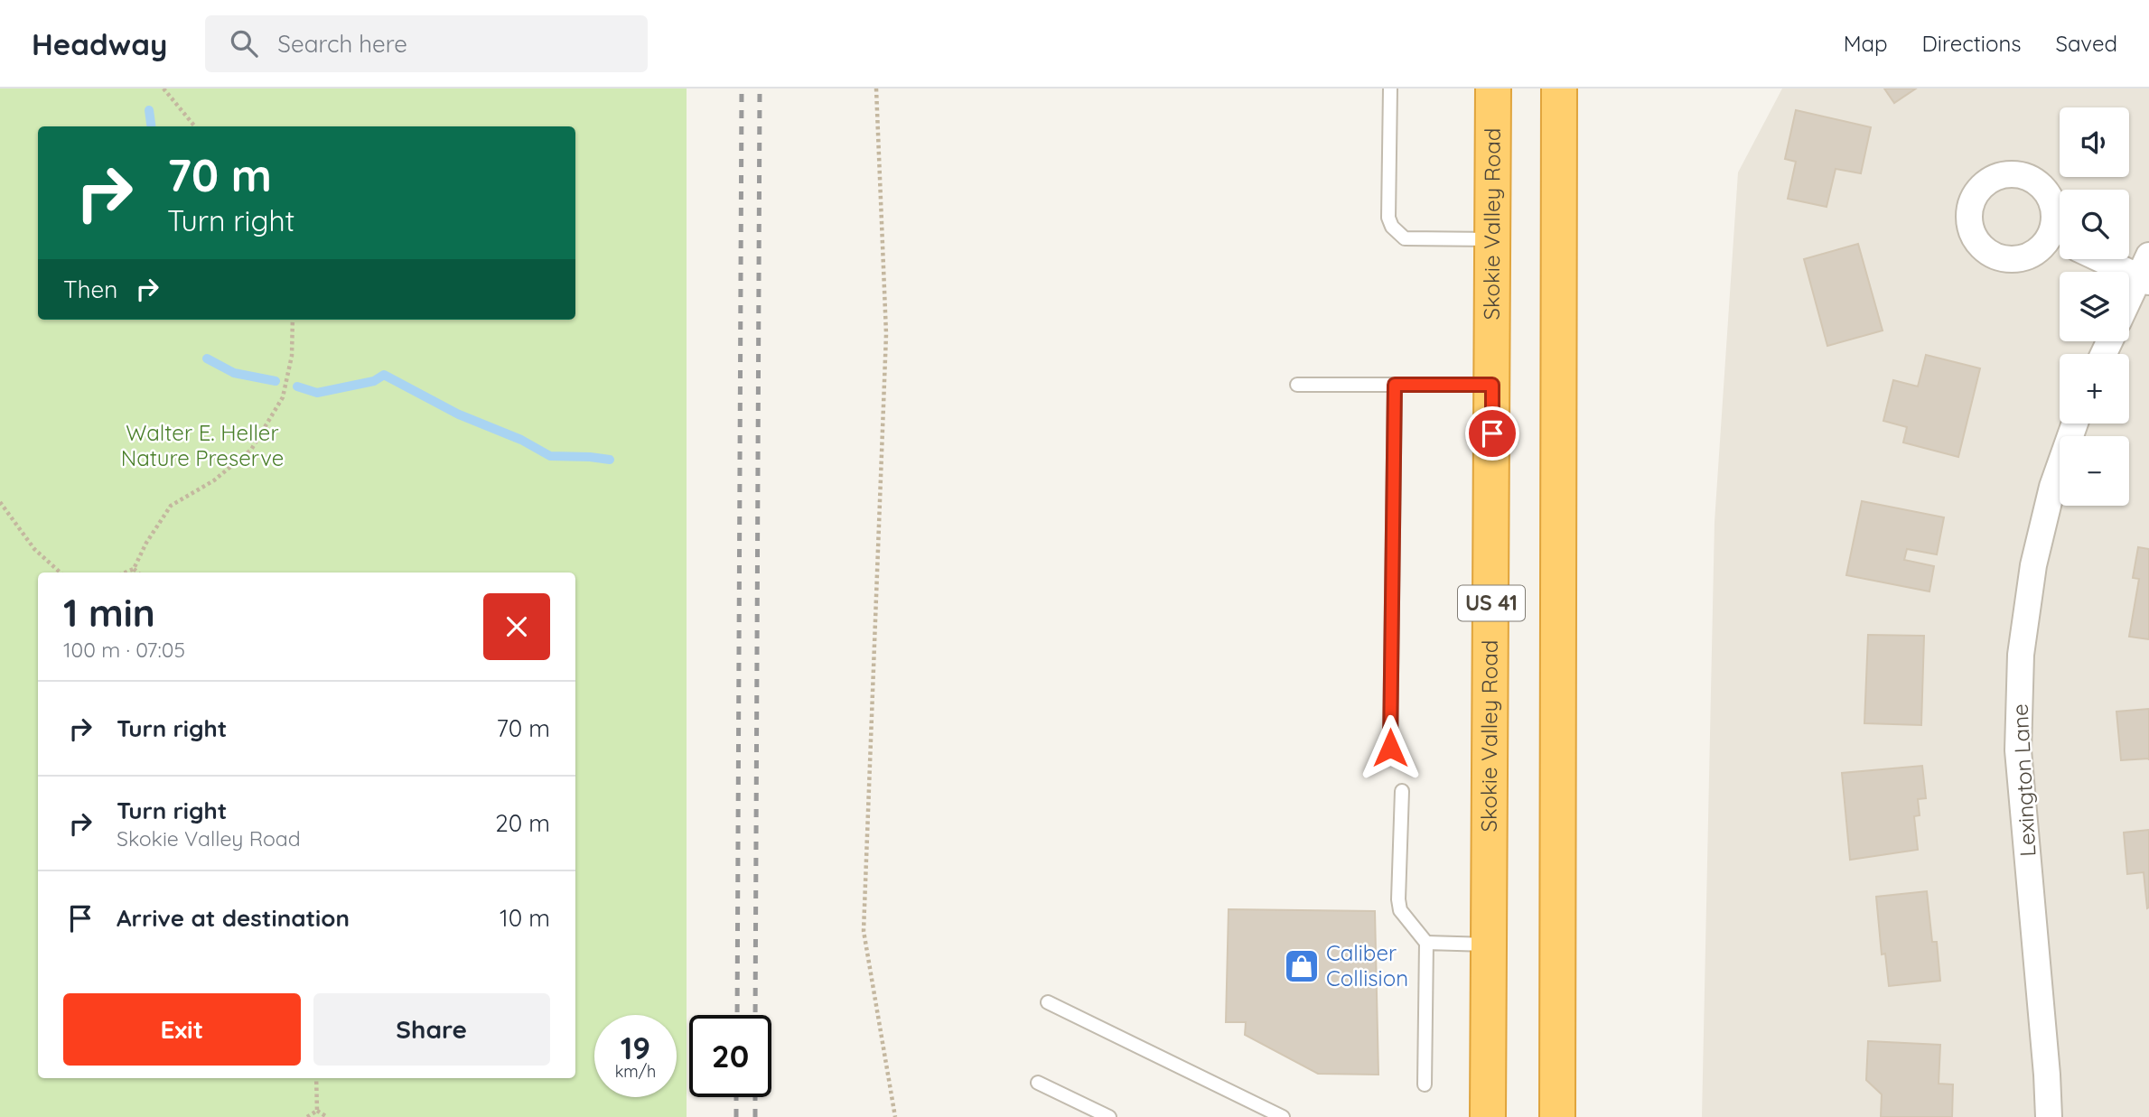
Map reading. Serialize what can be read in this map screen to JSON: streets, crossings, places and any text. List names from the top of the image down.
{
  "streets": {
    "highway": ["Skokie Valley Road", "US 41"],
    "street": ["Lexington Lane"]
  },
  "parks": ["Walter E. Heller Nature Preserve"],
  "places": {
    "shop": ["Caliber Collision"]
  },
  "page": {
    "header": "Headway",
    "search": "Search here",
    "nav": ["Map", "Directions", "Saved"],
    "map_buttons": ["+", "−"],
    "turn": ["70 m", "Turn right"],
    "then": "Then",
    "heading": ["1 min", "100 m · 07:05"],
    "list": [
      {
        "name": "Turn right",
        "value": "70 m"
      },
      {
        "name": "Turn right",
        "note": "Skokie Valley Road",
        "value": "20 m"
      },
      {
        "name": "Arrive at destination",
        "value": "10 m"
      }
    ],
    "buttons": ["Exit", "Share"],
    "speed": "19 km/h",
    "limit": "20"
  }
}
